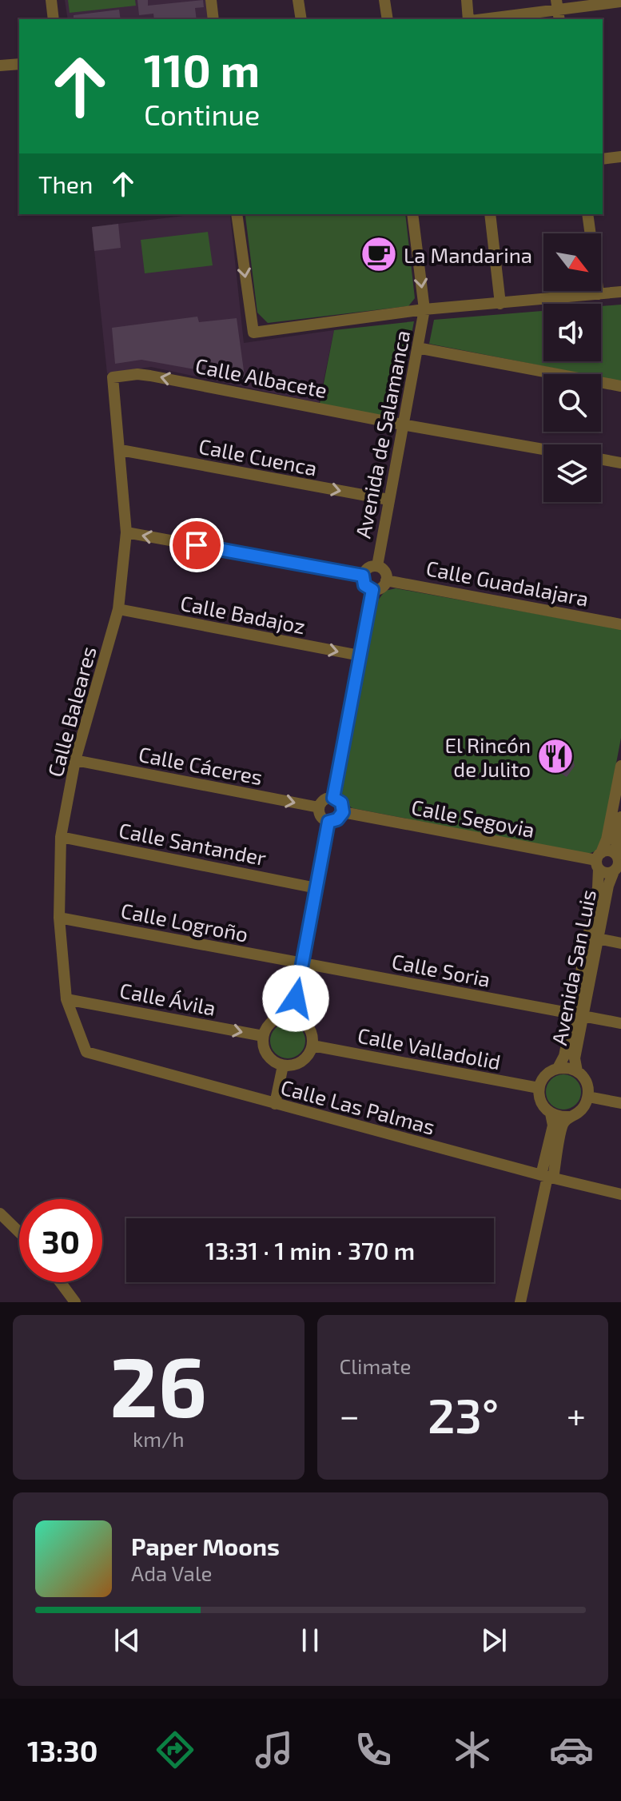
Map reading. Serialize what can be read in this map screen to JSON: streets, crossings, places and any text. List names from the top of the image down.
{
  "streets": {
    "street": [
      "Calle Albacete",
      "Avenida de Salamanca",
      "Calle Cuenca",
      "Calle Guadalajara",
      "Calle Badajoz",
      "Calle Baleares",
      "Calle Cáceres",
      "Calle Segovia",
      "Calle Santander",
      "Calle Logroño",
      "Avenida San Luis",
      "Calle Soria",
      "Calle Ávila",
      "Calle Valladolid",
      "Calle Las Palmas"
    ]
  },
  "crossings": [
    ["Calle Albacete", "Avenida de Salamanca"],
    ["Calle Albacete", "Calle Baleares"],
    ["Avenida de Salamanca", "Calle Cuenca"],
    ["Avenida de Salamanca", "Calle Guadalajara"],
    ["Calle Cuenca", "Calle Baleares"],
    ["Calle Badajoz", "Calle Baleares"],
    ["Calle Baleares", "Calle Cáceres"],
    ["Calle Baleares", "Calle Santander"],
    ["Calle Baleares", "Calle Logroño"],
    ["Calle Baleares", "Calle Ávila"],
    ["Calle Baleares", "Calle Las Palmas"],
    ["Calle Cáceres", "Calle Segovia"],
    ["Calle Segovia", "Avenida San Luis"],
    ["Calle Logroño", "Calle Soria"],
    ["Avenida San Luis", "Calle Soria"],
    ["Avenida San Luis", "Calle Valladolid"],
    ["Calle Ávila", "Calle Valladolid"]
  ],
  "one_way": ["Calle Albacete", "Calle Cáceres", "Calle Ávila"],
  "places": {
    "cafe": ["La Mandarina"],
    "restaurant": ["El Rincón de Julito"]
  },
  "north": "bottom right",
  "page": {
    "turn": ["110 m", "Continue"],
    "then": "Then",
    "limit": "30",
    "trip": "13:31 · 1 min · 370 m",
    "tile": [
      ["26", "km/h"],
      "Climate"
    ],
    "heat": ["−", "23°", "+"],
    "song": ["Paper Moons", "Ada Vale"],
    "tabs": "13:30"
  }
}
